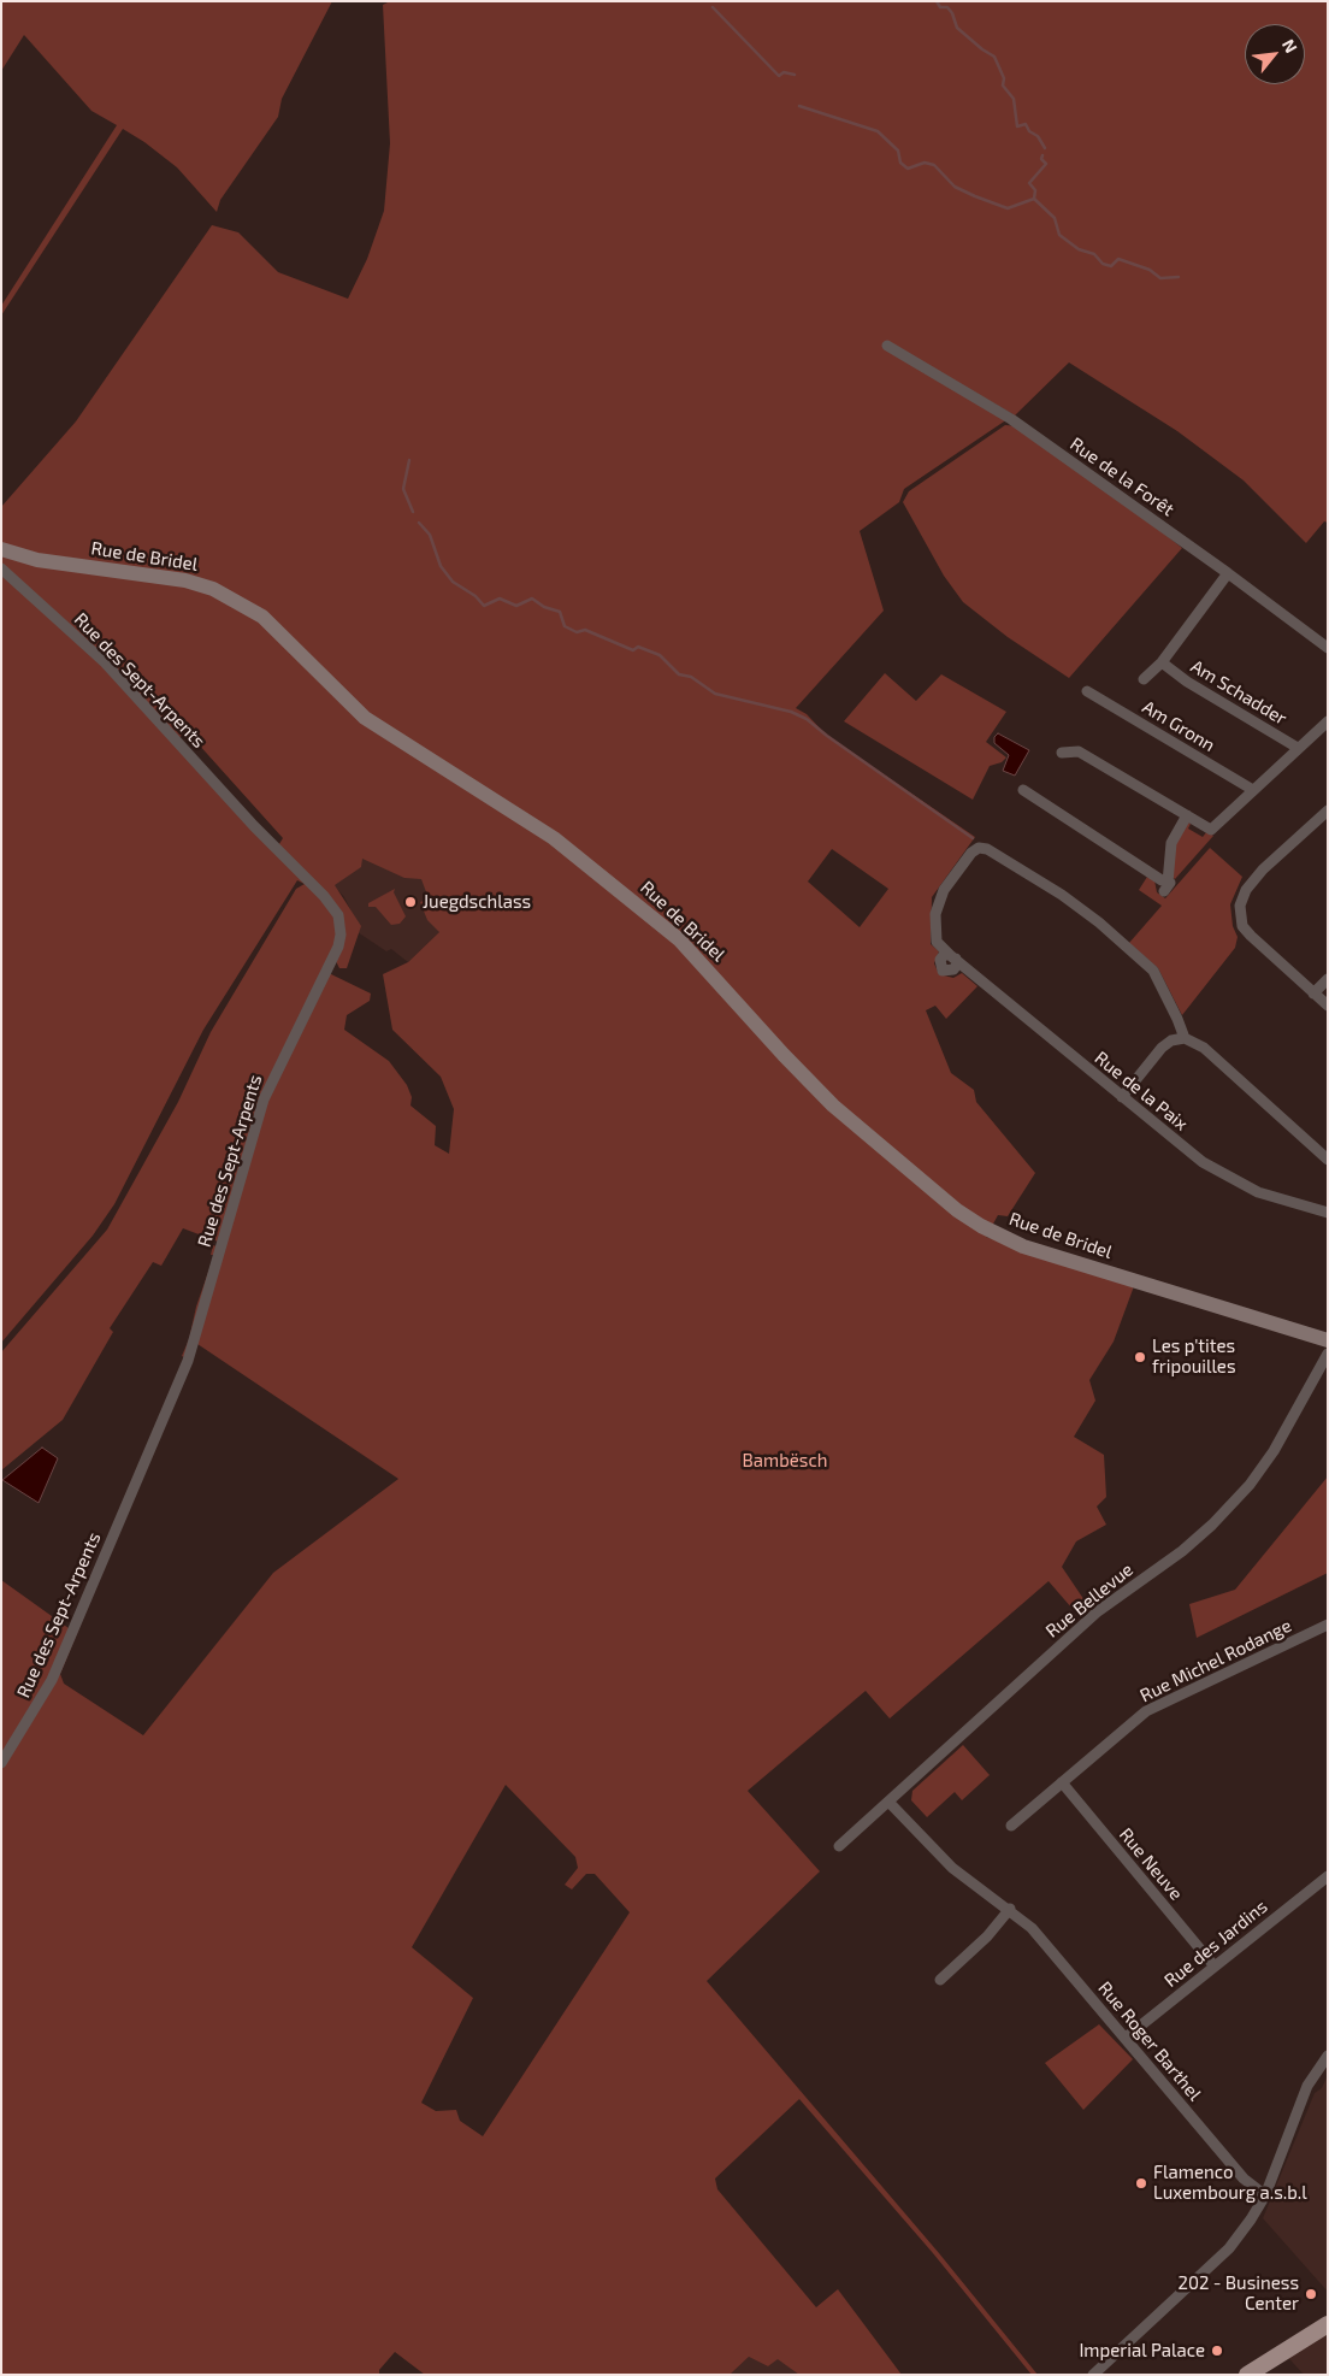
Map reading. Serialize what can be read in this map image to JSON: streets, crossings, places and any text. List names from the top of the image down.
{
  "streets": {
    "main road": ["Rue de Bridel"],
    "street": [
      "Rue de la Forêt",
      "Rue des Sept-Arpents",
      "Am Schadder",
      "Am Gronn",
      "Rue de la Paix",
      "Rue Bellevue",
      "Rue Michel Rodange",
      "Rue Neuve",
      "Rue des Jardins",
      "Rue Roger Barthel"
    ]
  },
  "crossings": [
    ["Rue de la Forêt", "Am Schadder"],
    ["Rue Bellevue", "Rue Roger Barthel"],
    ["Rue Michel Rodange", "Rue Neuve"],
    ["Rue Neuve", "Rue des Jardins"],
    ["Rue des Jardins", "Rue Roger Barthel"]
  ],
  "parks": ["Bambësch"],
  "places": [
    "Juegdschlass",
    "Les p'tites fripouilles",
    "Flamenco Luxembourg a.s.b.l",
    "202 - Business Center",
    "Imperial Palace"
  ],
  "north": "top right"
}
